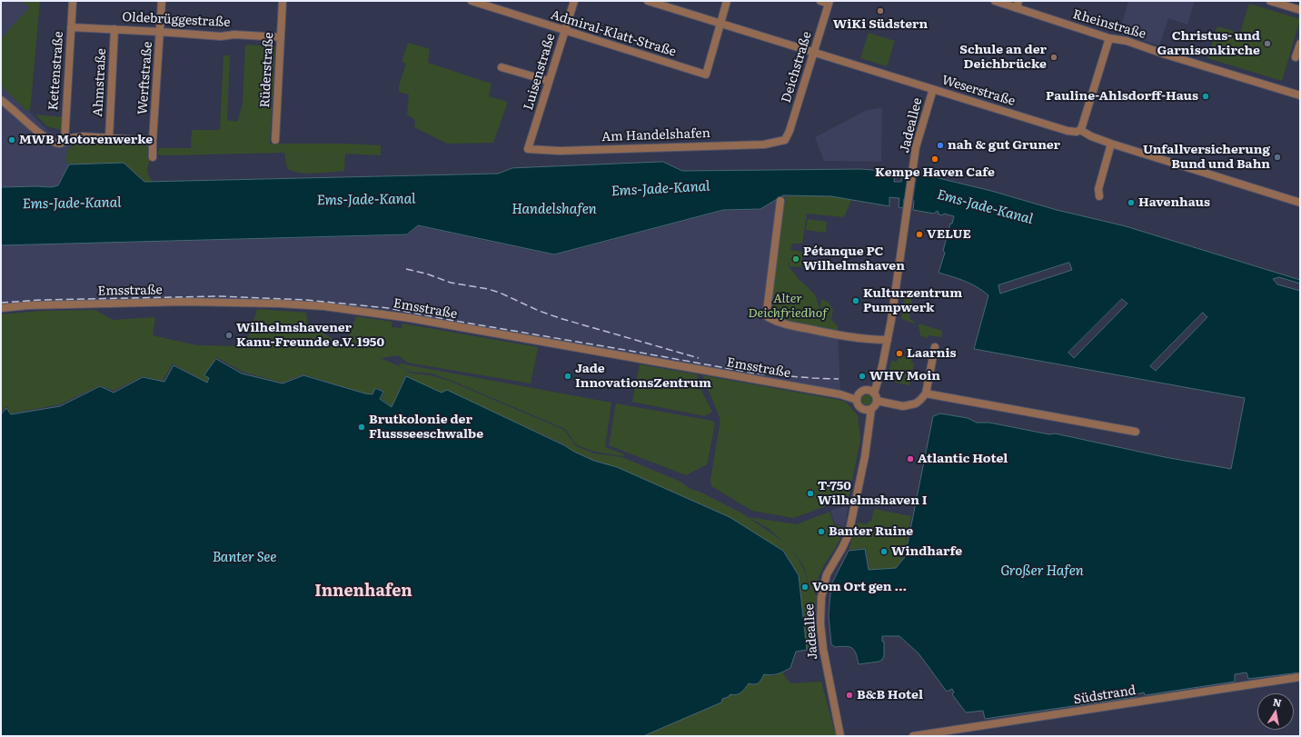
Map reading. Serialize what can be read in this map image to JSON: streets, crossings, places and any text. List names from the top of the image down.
{
  "streets": {
    "street": [
      "Oldebrüggestraße",
      "Rheinstraße",
      "Admiral-Klatt-Straße",
      "Deichstraße",
      "Rüderstraße",
      "Kettenstraße",
      "Luisenstraße",
      "Werftstraße",
      "Ahmstraße",
      "Weserstraße",
      "Jadeallee",
      "Am Handelshafen",
      "Emsstraße",
      "Südstrand"
    ]
  },
  "crossings": [
    ["Oldebrüggestraße", "Rüderstraße"],
    ["Oldebrüggestraße", "Kettenstraße"],
    ["Oldebrüggestraße", "Werftstraße"],
    ["Oldebrüggestraße", "Ahmstraße"],
    ["Admiral-Klatt-Straße", "Luisenstraße"],
    ["Admiral-Klatt-Straße", "Weserstraße"],
    ["Deichstraße", "Weserstraße"],
    ["Deichstraße", "Am Handelshafen"],
    ["Luisenstraße", "Am Handelshafen"],
    ["Weserstraße", "Jadeallee"],
    ["Jadeallee", "Emsstraße"]
  ],
  "districts": ["Innenhafen"],
  "water": [
    "Ems-Jade-Kanal",
    "Handelshafen",
    "Banter See",
    "Großer Hafen"
  ],
  "parks": ["Alter Deichfriedhof"],
  "places": [
    "WiKi Südstern",
    "Christus- und Garnisonkirche",
    "Schule an der Deichbrücke",
    "Pauline-Ahlsdorff-Haus",
    "MWB Motorenwerke",
    "nah & gut Gruner",
    "Unfallversicherung Bund und Bahn",
    "Kempe Haven Cafe",
    "Havenhaus",
    "VELUE",
    "Pétanque PC Wilhelmshaven",
    "Kulturzentrum Pumpwerk",
    "Wilhelmshavener Kanu-Freunde e.V. 1950",
    "Laarnis",
    "Jade InnovationsZentrum",
    "WHV Moin",
    "Brutkolonie der Flussseeschwalbe",
    "Atlantic Hotel",
    "T-750 Wilhelmshaven I",
    "Banter Ruine",
    "Windharfe",
    "Vom Ort gen ...",
    "B&B Hotel"
  ],
  "north": "top"
}
